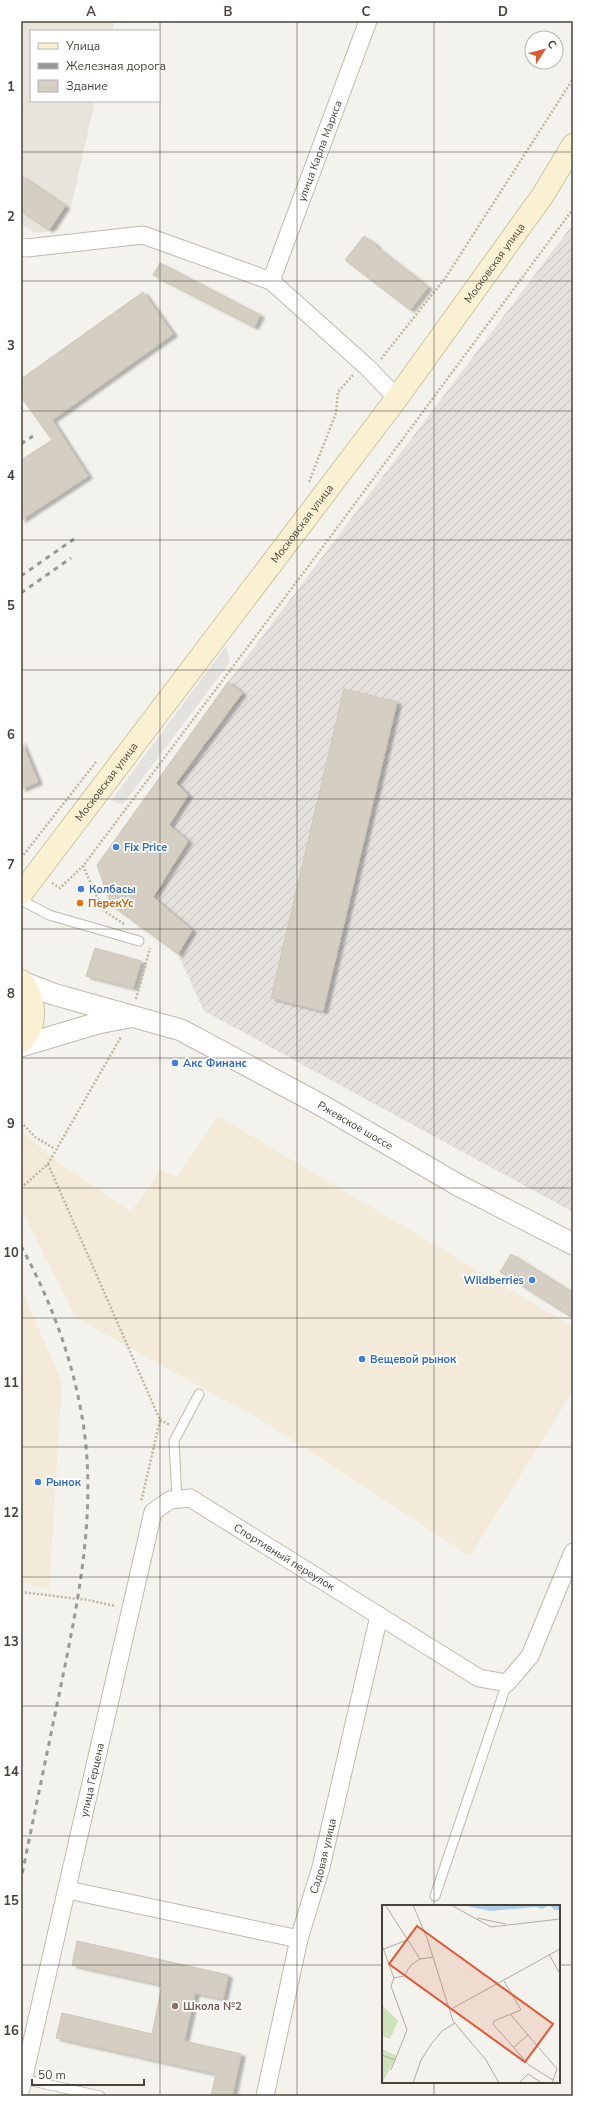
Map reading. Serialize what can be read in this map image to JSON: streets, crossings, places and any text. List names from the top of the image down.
{
  "streets": {
    "main road": ["Московская улица"],
    "street": [
      "улица Карла Маркса",
      "Ржевское шоссе",
      "Спортивный переулок",
      "улица Герцена",
      "Садовая улица"
    ]
  },
  "crossings": [
    ["Спортивный переулок", "улица Герцена"],
    ["Спортивный переулок", "Садовая улица"]
  ],
  "places": [
    "Fix Price",
    "Колбасы",
    "ПерекУс",
    "Акс Финанс",
    "Wildberries",
    "Вещевой рынок",
    "Рынок",
    "Школа №2"
  ],
  "legend": ["Улица", "Железная дорога", "Здание"],
  "scale_bar": "50 m",
  "north": "top right",
  "grid": {
    "columns": [
      "A",
      "B",
      "C",
      "D"
    ],
    "rows": [
      "1",
      "2",
      "3",
      "4",
      "5",
      "6",
      "7",
      "8",
      "9",
      "10",
      "11",
      "12",
      "13",
      "14",
      "15",
      "16"
    ]
  }
}
